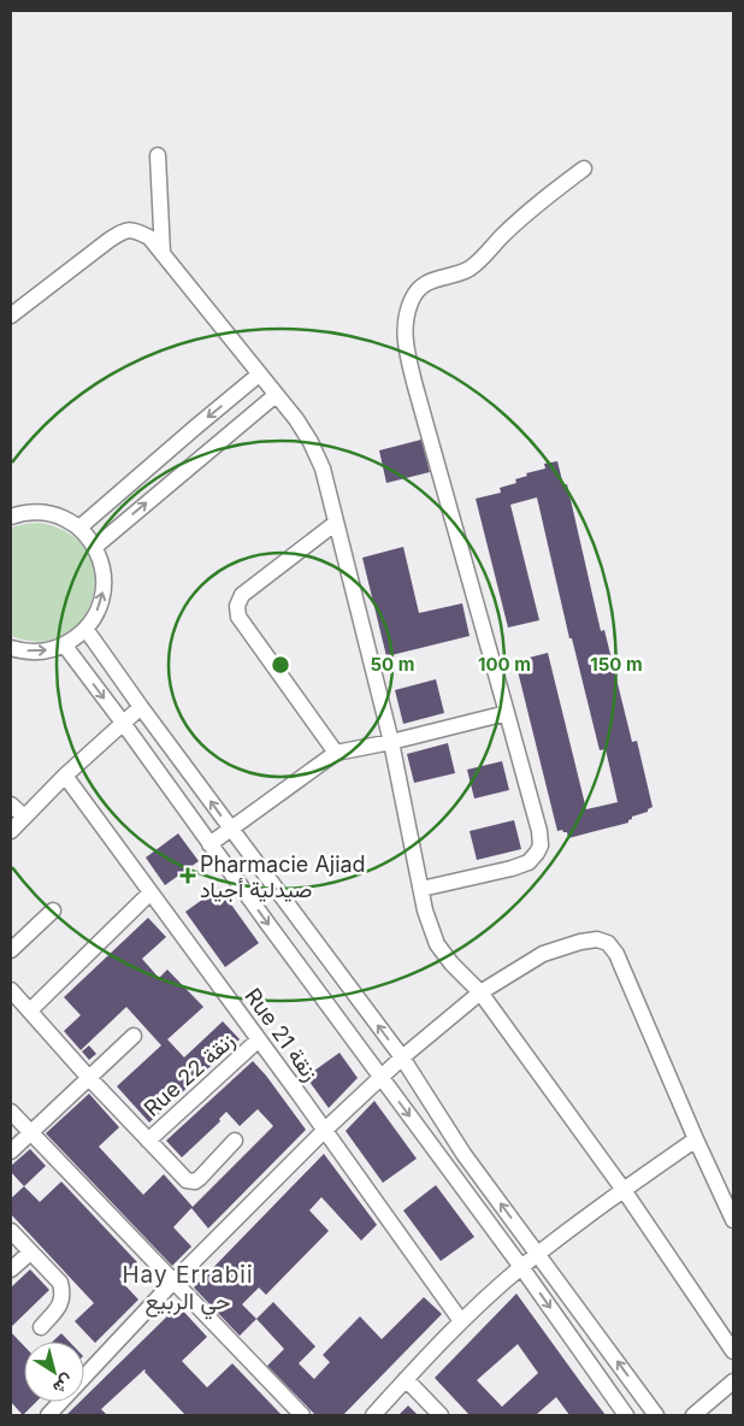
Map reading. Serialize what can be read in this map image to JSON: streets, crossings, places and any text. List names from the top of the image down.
{
  "streets": {
    "street": ["Rue 21 زنقة", "Rue 22 زنقة"]
  },
  "crossings": [
    ["Rue 21 زنقة", "Rue 22 زنقة"]
  ],
  "districts": ["Hay Errabii حي الربيع"],
  "places": {
    "health": ["Pharmacie Ajiad صيدلية أجياد"]
  },
  "north": "bottom right",
  "rings": ["50 m", "100 m", "150 m"]
}
